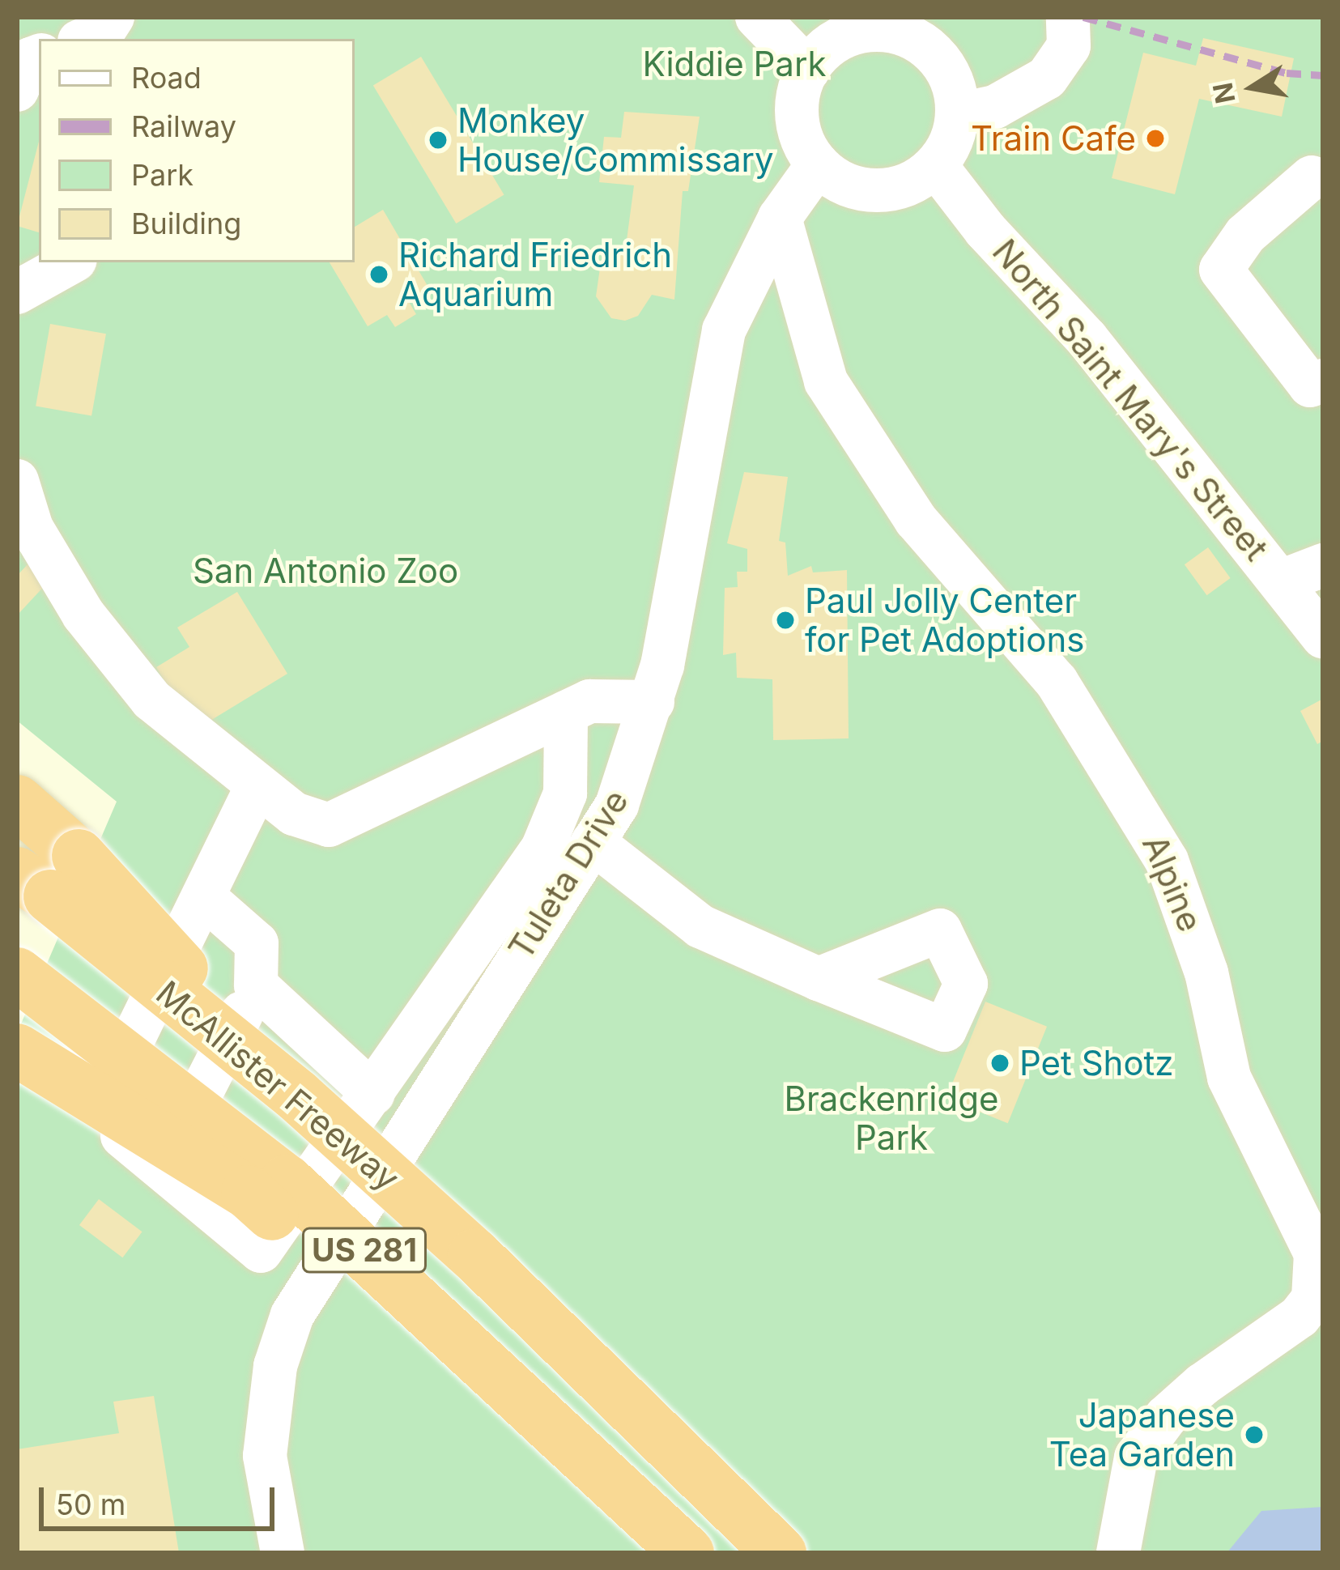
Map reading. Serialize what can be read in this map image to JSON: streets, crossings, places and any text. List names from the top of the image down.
{
  "streets": {
    "highway": ["McAllister Freeway", "US 281"],
    "street": ["North Saint Mary's Street", "Tuleta Drive", "Alpine"]
  },
  "crossings": [
    ["North Saint Mary's Street", "Tuleta Drive"],
    ["Tuleta Drive", "Alpine"]
  ],
  "parks": ["Kiddie Park", "San Antonio Zoo", "Brackenridge Park"],
  "places": [
    "Train Cafe",
    "Monkey House/Commissary",
    "Richard Friedrich Aquarium",
    "Paul Jolly Center for Pet Adoptions",
    "Pet Shotz",
    "Japanese Tea Garden"
  ],
  "legend": [
    "Road",
    "Railway",
    "Park",
    "Building"
  ],
  "scale_bar": "50 m",
  "north": "left"
}
